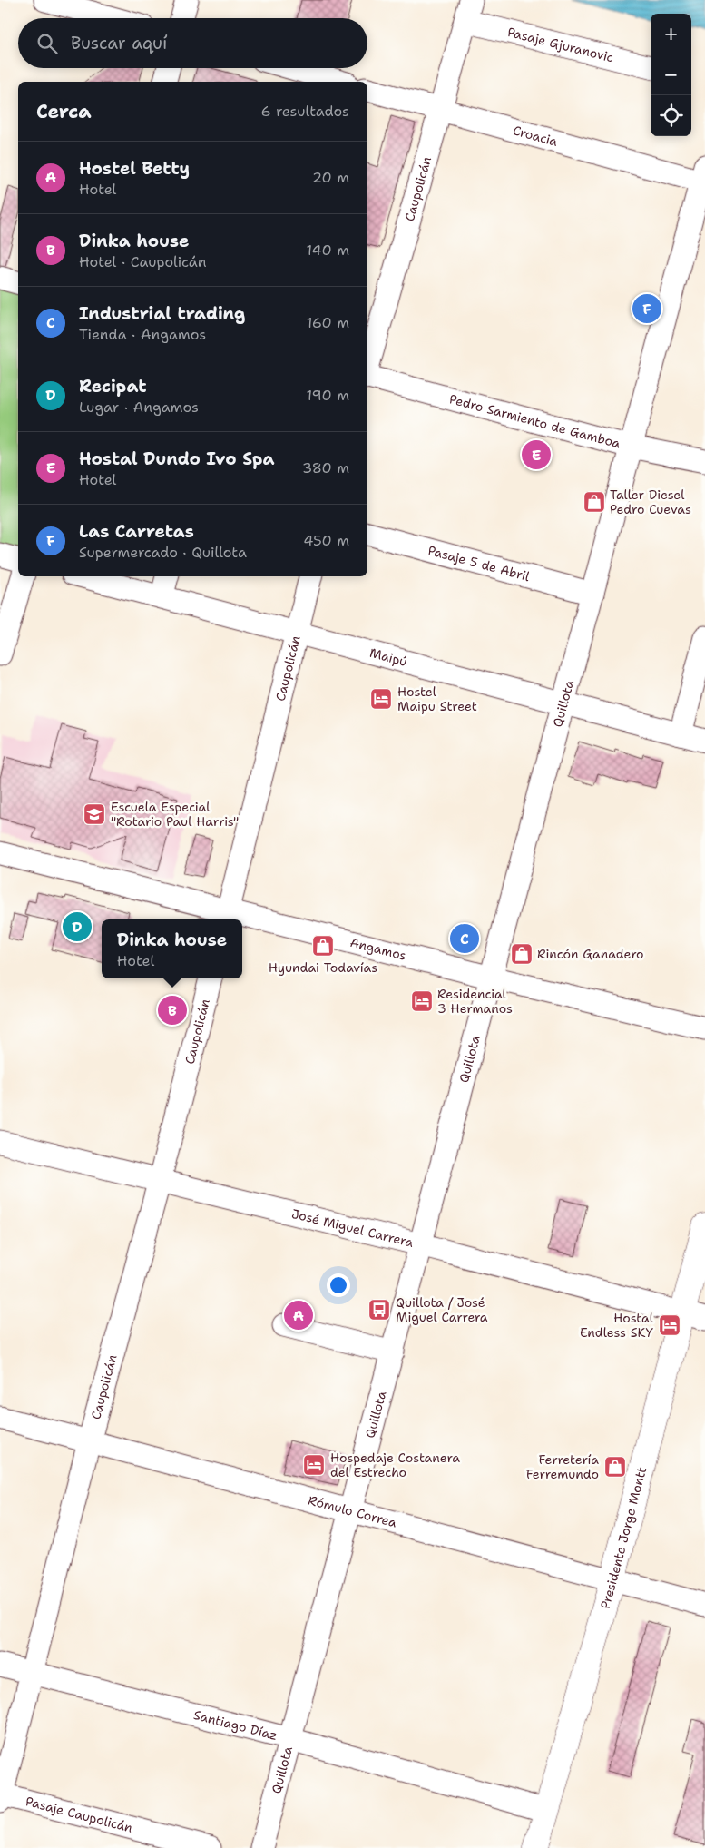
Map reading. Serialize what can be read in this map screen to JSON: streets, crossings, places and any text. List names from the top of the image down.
{
  "streets": {
    "main road": ["Presidente Jorge Montt"],
    "street": [
      "Pasaje Gjuranovic",
      "Croacia",
      "Caupolicán",
      "Pedro Sarmiento de Gamboa",
      "Pasaje 5 de Abril",
      "Maipú",
      "Quillota",
      "Angamos",
      "José Miguel Carrera",
      "Rómulo Correa",
      "Santiago Díaz",
      "Pasaje Caupolicán"
    ]
  },
  "crossings": [
    ["Pasaje Gjuranovic", "Caupolicán"],
    ["Croacia", "Caupolicán"],
    ["Croacia", "Quillota"],
    ["Caupolicán", "Maipú"],
    ["Caupolicán", "Angamos"],
    ["Caupolicán", "José Miguel Carrera"],
    ["Caupolicán", "Rómulo Correa"],
    ["Caupolicán", "Santiago Díaz"],
    ["Caupolicán", "Pasaje Caupolicán"],
    ["Pedro Sarmiento de Gamboa", "Quillota"],
    ["Pasaje 5 de Abril", "Quillota"],
    ["Maipú", "Quillota"],
    ["Quillota", "Angamos"],
    ["Quillota", "José Miguel Carrera"],
    ["Quillota", "Rómulo Correa"],
    ["Quillota", "Santiago Díaz"],
    ["José Miguel Carrera", "Presidente Jorge Montt"],
    ["Rómulo Correa", "Presidente Jorge Montt"],
    ["Presidente Jorge Montt", "Santiago Díaz"]
  ],
  "places": {
    "shop": [
      "Taller Diesel Pedro Cuevas",
      "Hyundai Todavías",
      "Rincón Ganadero",
      "Ferretería Ferremundo"
    ],
    "hotel": [
      "Hostel Maipu Street",
      "Residencial 3 Hermanos",
      "Hostal Endless SKY",
      "Hospedaje Costanera del Estrecho"
    ],
    "school or university": ["Escuela Especial \"Rotario Paul Harris\""],
    "bus stop": ["Quillota / José Miguel Carrera"]
  },
  "page": {
    "map_buttons": ["+", "−"],
    "search": "Buscar aquí",
    "heading": ["Cerca", "6 resultados"],
    "list": [
      {
        "mark": "A",
        "name": "Hostel Betty",
        "note": "Hotel",
        "value": "20 m"
      },
      {
        "mark": "B",
        "name": "Dinka house",
        "note": "Hotel · Caupolicán",
        "value": "140 m"
      },
      {
        "mark": "C",
        "name": "Industrial trading",
        "note": "Tienda · Angamos",
        "value": "160 m"
      },
      {
        "mark": "D",
        "name": "Recipat",
        "note": "Lugar · Angamos",
        "value": "190 m"
      },
      {
        "mark": "E",
        "name": "Hostal Dundo Ivo Spa",
        "note": "Hotel",
        "value": "380 m"
      },
      {
        "mark": "F",
        "name": "Las Carretas",
        "note": "Supermercado · Quillota",
        "value": "450 m"
      }
    ],
    "pins": [
      "F",
      "E",
      "D",
      "C",
      "B",
      "A"
    ],
    "popup": ["Dinka house", "Hotel"]
  }
}
